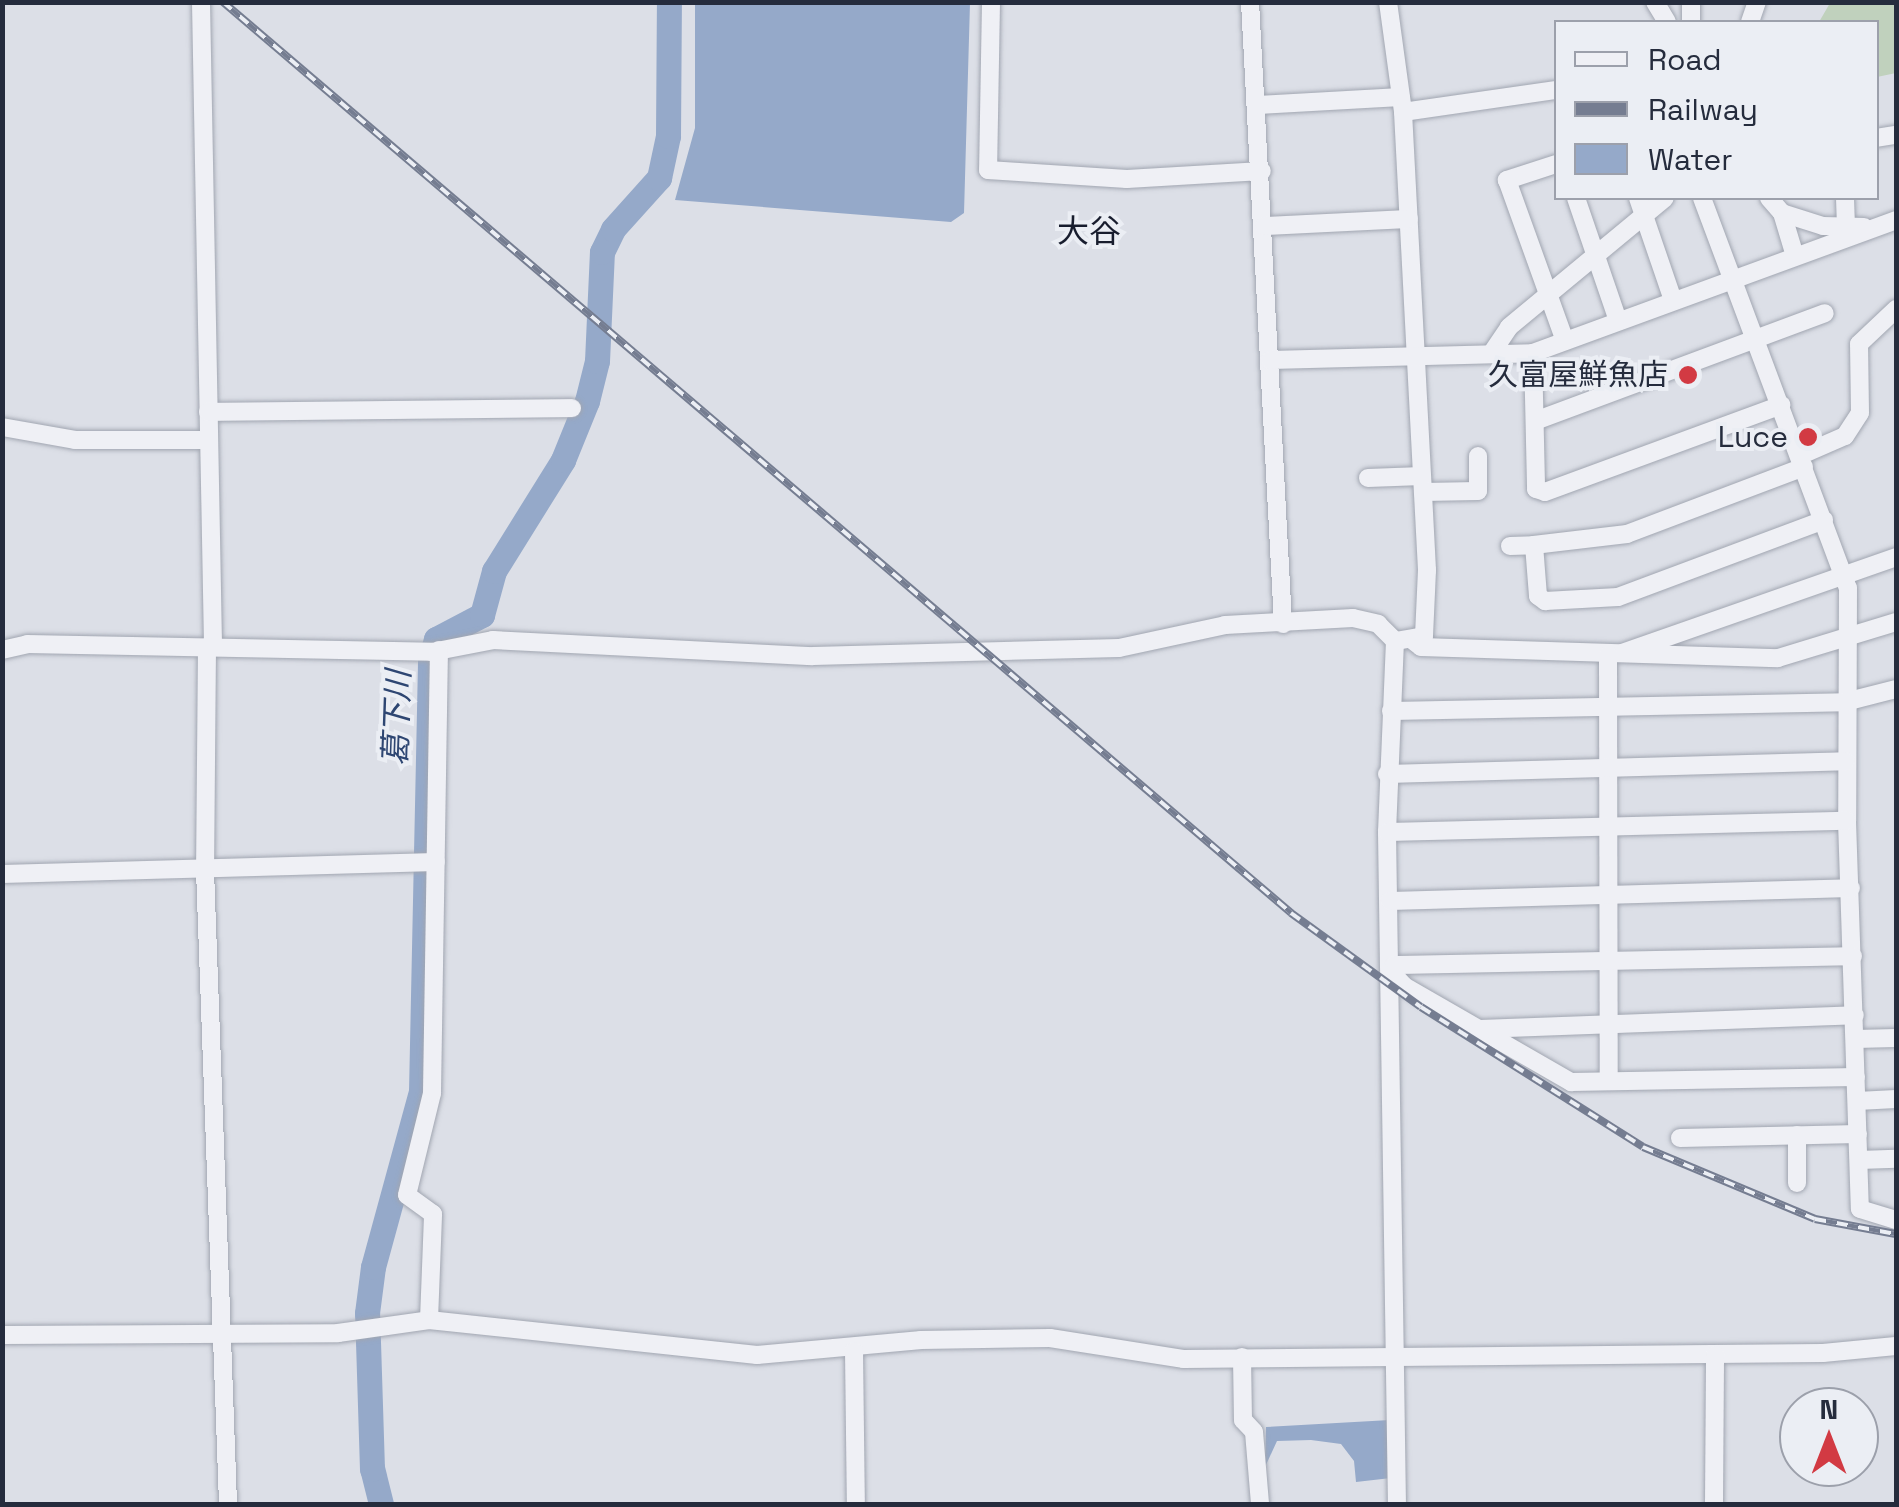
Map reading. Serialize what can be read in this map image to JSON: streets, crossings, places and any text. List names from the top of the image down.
{
  "districts": ["大谷"],
  "water": ["葛下川"],
  "places": ["久富屋鮮魚店", "Luce"],
  "legend": ["Road", "Railway", "Water"],
  "north": "top"
}
